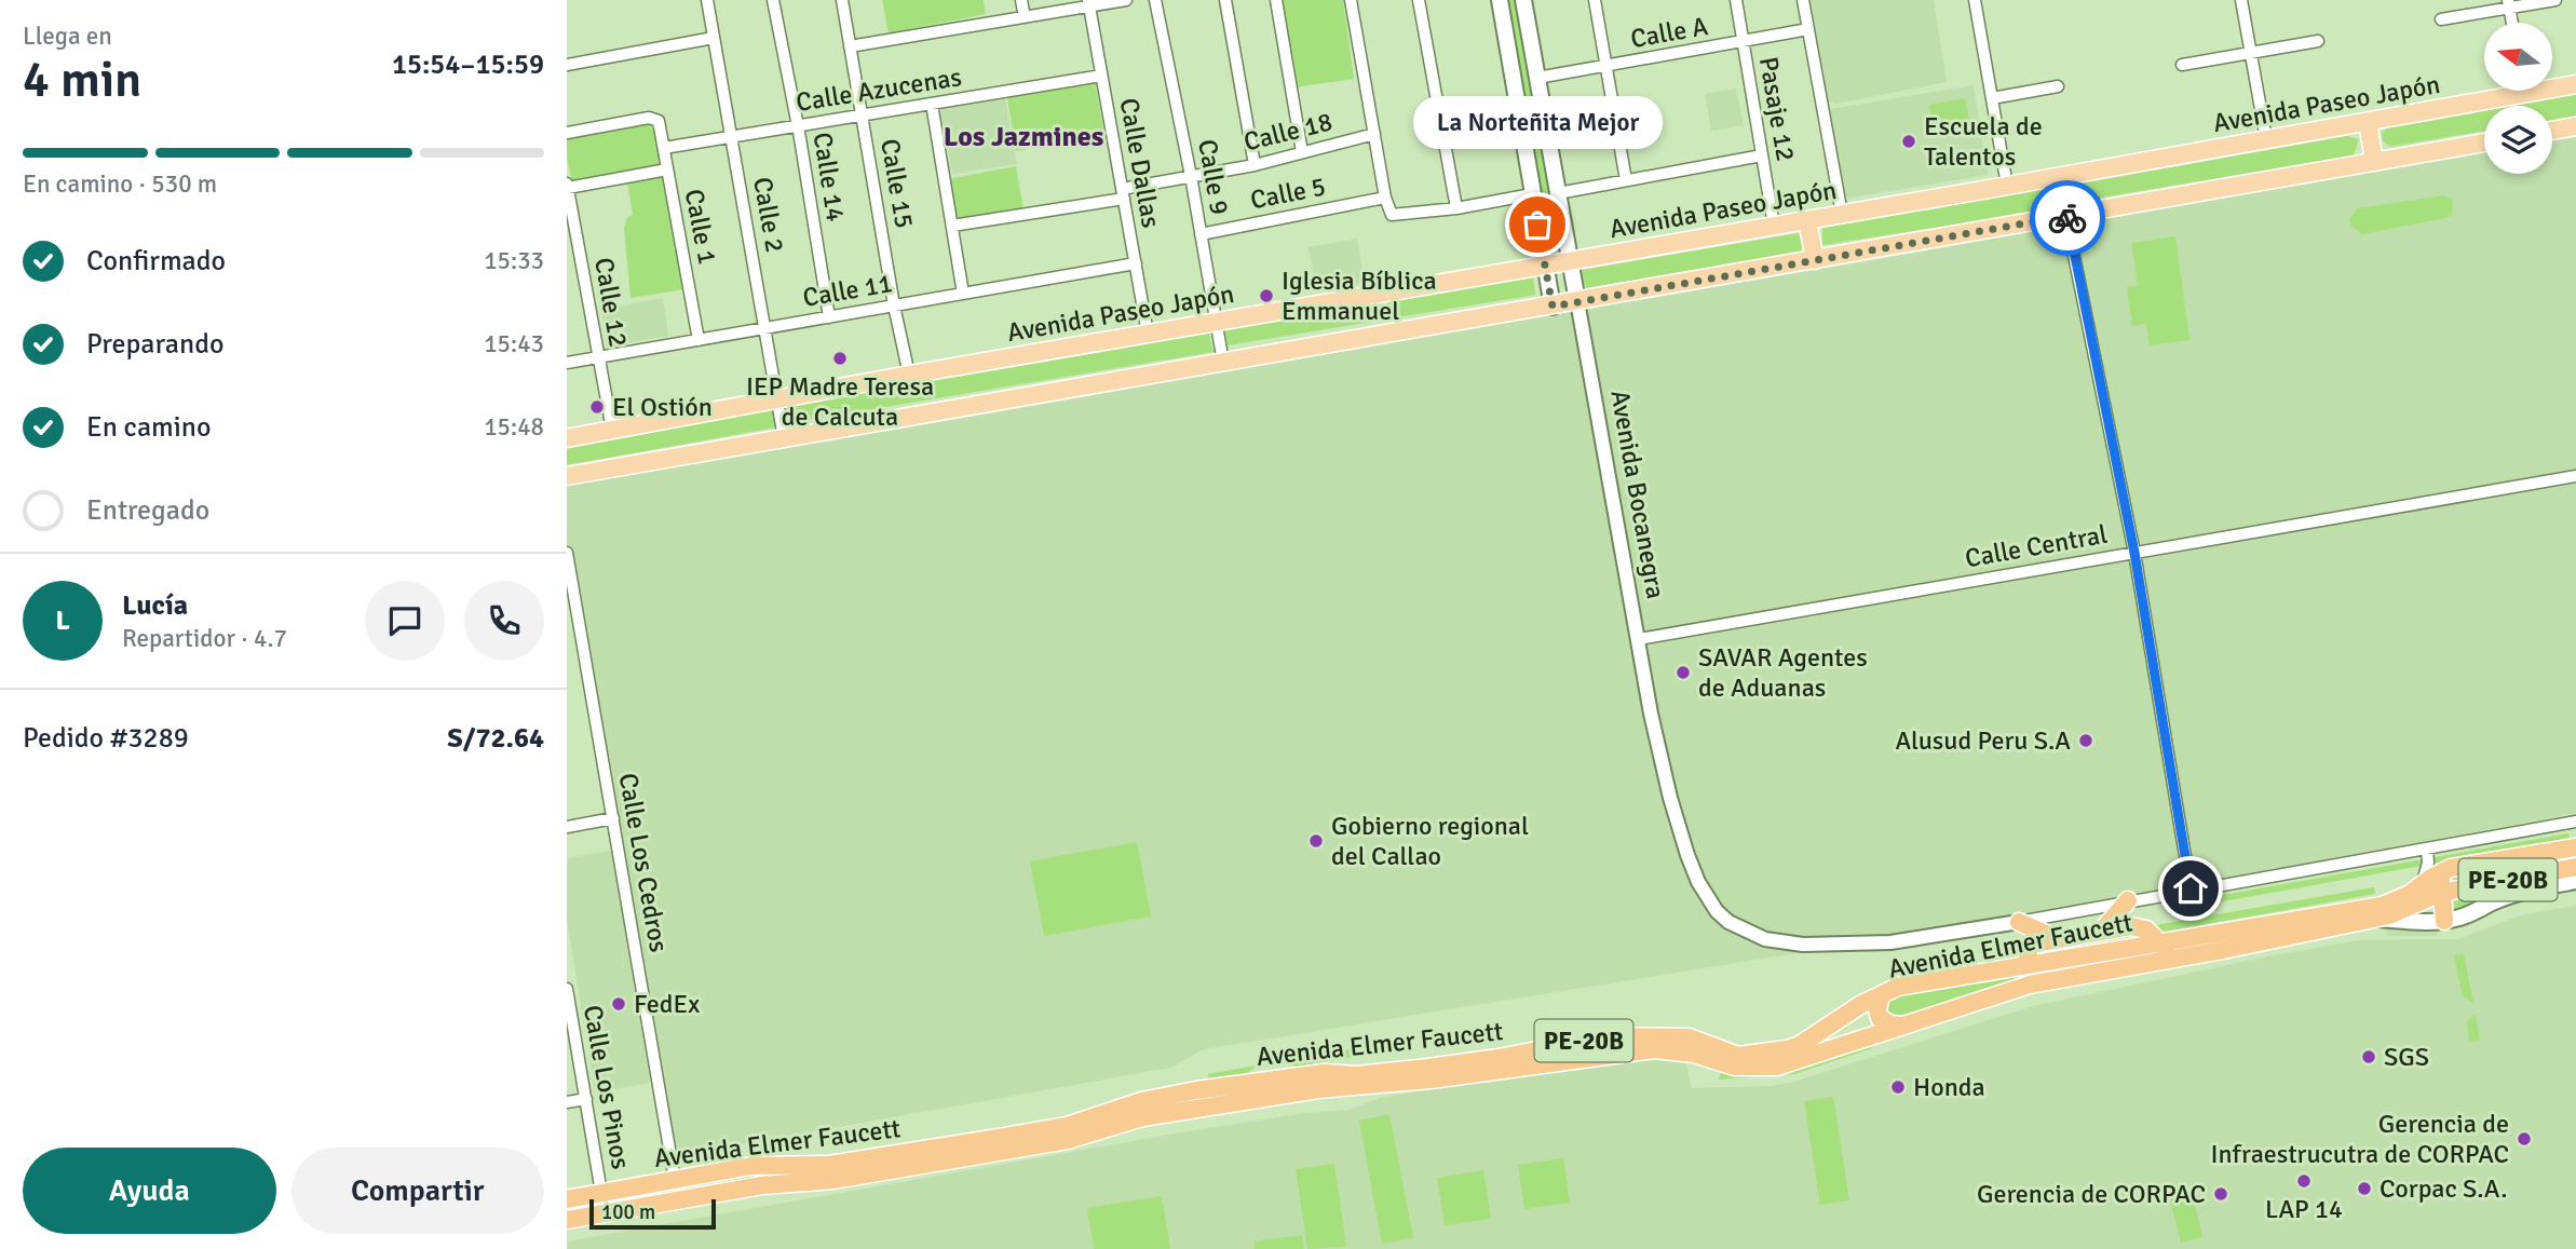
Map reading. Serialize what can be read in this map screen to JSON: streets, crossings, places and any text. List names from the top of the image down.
{
  "streets": {
    "highway": ["PE-20B", "Avenida Elmer Faucett"],
    "main road": ["Avenida Paseo Japón", "Avenida Bocanegra"],
    "street": [
      "Calle A",
      "Calle Azucenas",
      "Pasaje 12",
      "Calle 18",
      "Calle Dallas",
      "Calle 14",
      "Calle 9",
      "Calle 15",
      "Calle 5",
      "Calle 2",
      "Calle 1",
      "Calle 11",
      "Calle 12",
      "Calle Central",
      "Calle Los Cedros",
      "Calle Los Pinos"
    ]
  },
  "crossings": [
    ["Calle A", "Pasaje 12"],
    ["Calle A", "Avenida Bocanegra"],
    ["Calle Azucenas", "Calle Dallas"],
    ["Calle Azucenas", "Calle 14"],
    ["Calle Azucenas", "Calle 15"],
    ["Calle Azucenas", "Calle 2"],
    ["Calle Azucenas", "Calle 1"],
    ["Avenida Paseo Japón", "Pasaje 12"],
    ["Avenida Paseo Japón", "Calle Dallas"],
    ["Avenida Paseo Japón", "Calle 9"],
    ["Avenida Paseo Japón", "Calle 15"],
    ["Avenida Paseo Japón", "Calle 2"],
    ["Avenida Paseo Japón", "Calle 12"],
    ["Avenida Paseo Japón", "Avenida Bocanegra"],
    ["Calle 18", "Calle Dallas"],
    ["Calle 18", "Calle 9"],
    ["Calle Dallas", "Calle 11"],
    ["Calle 14", "Calle 11"],
    ["Calle 9", "Calle 5"],
    ["Calle 15", "Calle 11"],
    ["Calle 2", "Calle 11"],
    ["Calle 1", "Calle 11"],
    ["Calle 11", "Calle 12"],
    ["Avenida Bocanegra", "Calle Central"],
    ["Avenida Bocanegra", "Avenida Elmer Faucett"],
    ["Calle Los Cedros", "Avenida Elmer Faucett"],
    ["Avenida Elmer Faucett", "Calle Los Pinos"]
  ],
  "districts": ["Los Jazmines"],
  "places": [
    "Escuela de Talentos",
    "La Norteñita Mejor",
    "Iglesia Bíblica Emmanuel",
    "IEP Madre Teresa de Calcuta",
    "El Ostión",
    "SAVAR Agentes de Aduanas",
    "Alusud Peru S.A",
    "Gobierno regional del Callao",
    "FedEx",
    "SGS",
    "Honda",
    "Gerencia de Infraestrucutra de CORPAC",
    "LAP 14",
    "Corpac S.A.",
    "Gerencia de CORPAC"
  ],
  "scale_bar": "100 m",
  "north": "left",
  "page": {
    "heading": ["4 min", "Llega en", "15:54–15:59"],
    "panel": [
      "Lucía",
      "Repartidor · 4.7",
      "Pedido #3289",
      "S/72.64"
    ],
    "bubble": "La Norteñita Mejor",
    "bar": "En camino · 530 m",
    "list": [
      ["Confirmado", "15:33"],
      ["Preparando", "15:43"],
      ["En camino", "15:48"],
      "Entregado"
    ],
    "round": "L",
    "buttons": ["Ayuda", "Compartir"],
    "scale": "100 m"
  }
}
